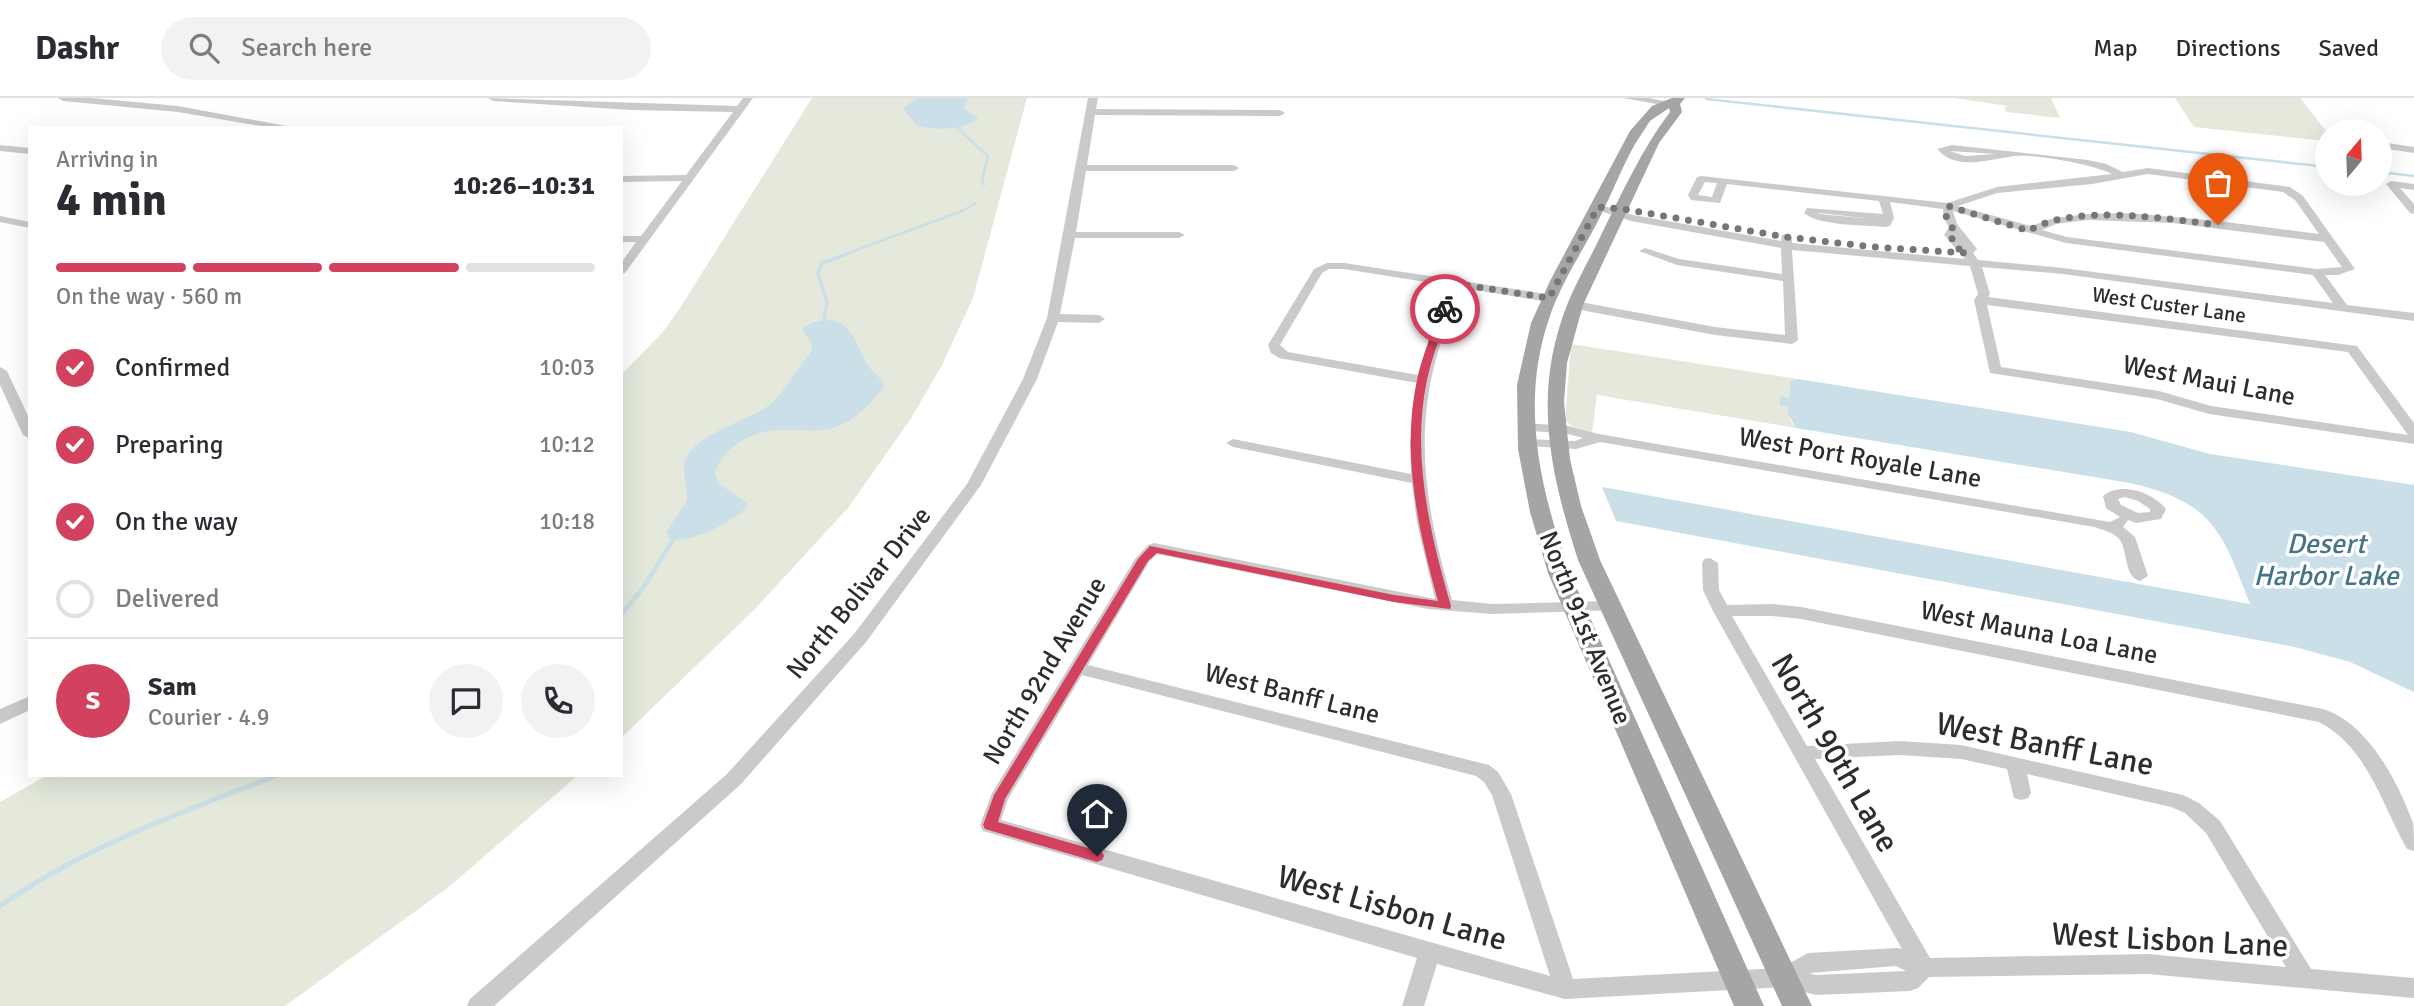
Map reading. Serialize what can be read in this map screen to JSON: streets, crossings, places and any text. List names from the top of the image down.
{
  "streets": {
    "main road": ["North 91st Avenue"],
    "street": [
      "West Custer Lane",
      "West Maui Lane",
      "West Port Royale Lane",
      "North Bolivar Drive",
      "West Mauna Loa Lane",
      "North 92nd Avenue",
      "West Banff Lane",
      "North 90th Lane",
      "West Lisbon Lane"
    ]
  },
  "crossings": [
    ["West Custer Lane", "West Maui Lane"],
    ["West Port Royale Lane", "North 91st Avenue"],
    ["North 91st Avenue", "West Lisbon Lane"],
    ["West Mauna Loa Lane", "North 90th Lane"],
    ["North 92nd Avenue", "West Banff Lane"],
    ["North 92nd Avenue", "West Lisbon Lane"],
    ["West Banff Lane", "North 90th Lane"],
    ["West Banff Lane", "West Lisbon Lane"],
    ["North 90th Lane", "West Lisbon Lane"]
  ],
  "water": ["Desert Harbor Lake"],
  "north": "top",
  "page": {
    "header": "Dashr",
    "search": "Search here",
    "nav": ["Map", "Directions", "Saved"],
    "heading": ["4 min", "Arriving in", "10:26–10:31"],
    "panel": ["Sam", "Courier · 4.9"],
    "bar": "On the way · 560 m",
    "list": [
      ["Confirmed", "10:03"],
      ["Preparing", "10:12"],
      ["On the way", "10:18"],
      "Delivered"
    ],
    "round": "S"
  }
}
